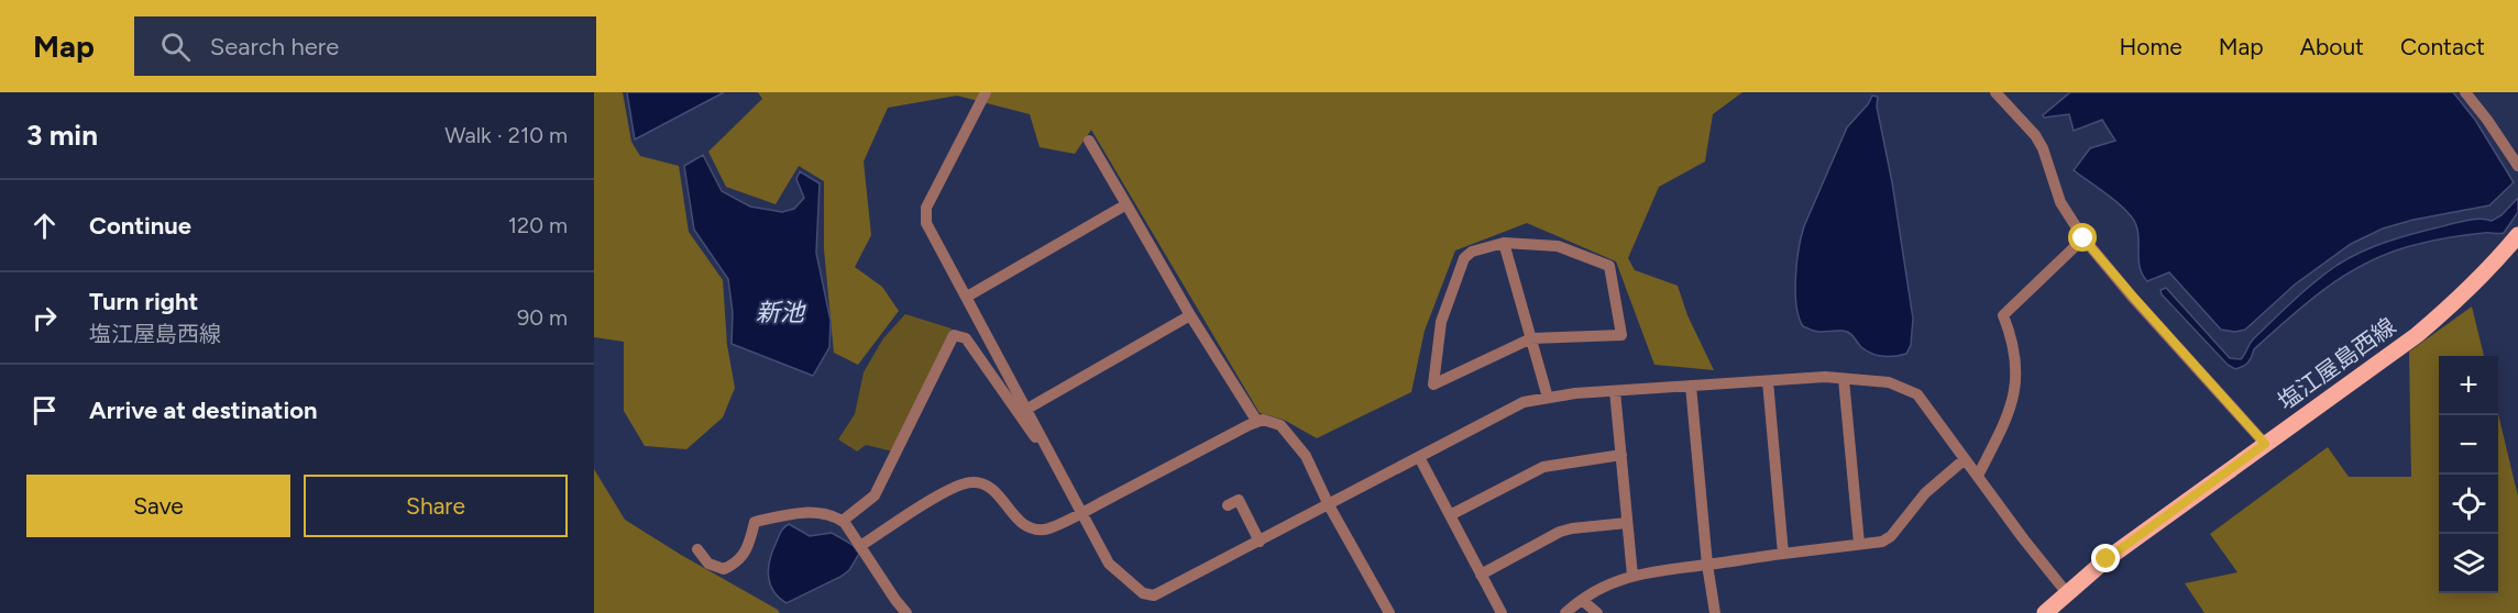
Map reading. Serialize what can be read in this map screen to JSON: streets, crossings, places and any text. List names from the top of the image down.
{
  "streets": {
    "main road": ["塩江屋島西線"]
  },
  "water": ["新池"],
  "page": {
    "header": "Map",
    "search": "Search here",
    "nav": [
      "Home",
      "Map",
      "About",
      "Contact"
    ],
    "heading": ["3 min", "Walk · 210 m"],
    "list": [
      ["Continue", "120 m"],
      ["Turn right", "塩江屋島西線", "90 m"],
      "Arrive at destination"
    ],
    "map_buttons": ["+", "−"],
    "buttons": ["Save", "Share"]
  }
}
